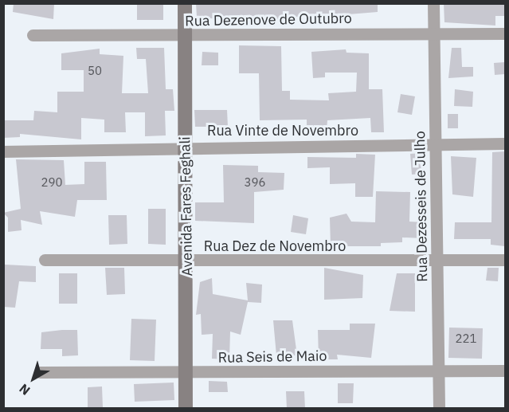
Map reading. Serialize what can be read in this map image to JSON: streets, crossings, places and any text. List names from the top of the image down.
{
  "streets": {
    "street": [
      "Rua Dezenove de Outubro",
      "Rua Vinte de Novembro",
      "Avenida Fares Feghali",
      "Rua Dezesseis de Julho",
      "Rua Dez de Novembro",
      "Rua Seis de Maio"
    ]
  },
  "crossings": [
    ["Rua Dezenove de Outubro", "Avenida Fares Feghali"],
    ["Rua Dezenove de Outubro", "Rua Dezesseis de Julho"],
    ["Rua Vinte de Novembro", "Avenida Fares Feghali"],
    ["Rua Vinte de Novembro", "Rua Dezesseis de Julho"],
    ["Avenida Fares Feghali", "Rua Dez de Novembro"],
    ["Avenida Fares Feghali", "Rua Seis de Maio"],
    ["Rua Dezesseis de Julho", "Rua Dez de Novembro"],
    ["Rua Dezesseis de Julho", "Rua Seis de Maio"]
  ],
  "house_numbers": [
    "50",
    "290",
    "396",
    "221"
  ],
  "north": "bottom left"
}
